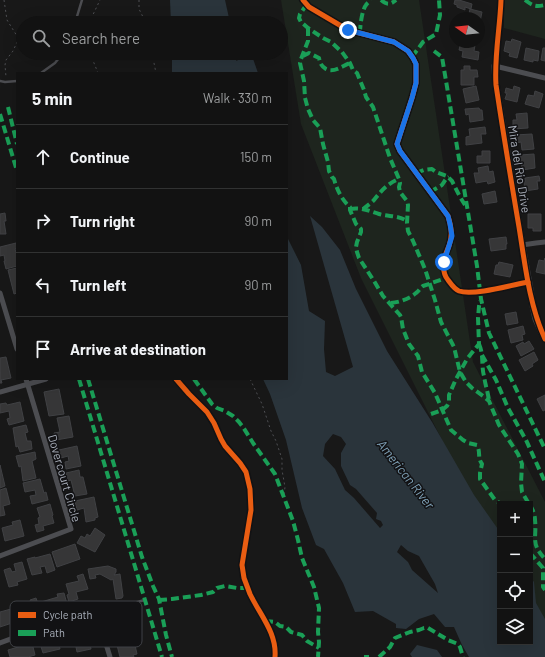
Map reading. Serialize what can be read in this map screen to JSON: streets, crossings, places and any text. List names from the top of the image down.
{
  "streets": {
    "street": ["Mira del Rio Drive", "Dovercourt Circle"]
  },
  "water": ["American River"],
  "legend": ["Cycle path", "Path"],
  "north": "left",
  "page": {
    "search": "Search here",
    "heading": ["5 min", "Walk · 330 m"],
    "list": [
      ["Continue", "150 m"],
      ["Turn right", "90 m"],
      ["Turn left", "90 m"],
      "Arrive at destination"
    ],
    "map_buttons": ["+", "−"]
  }
}
